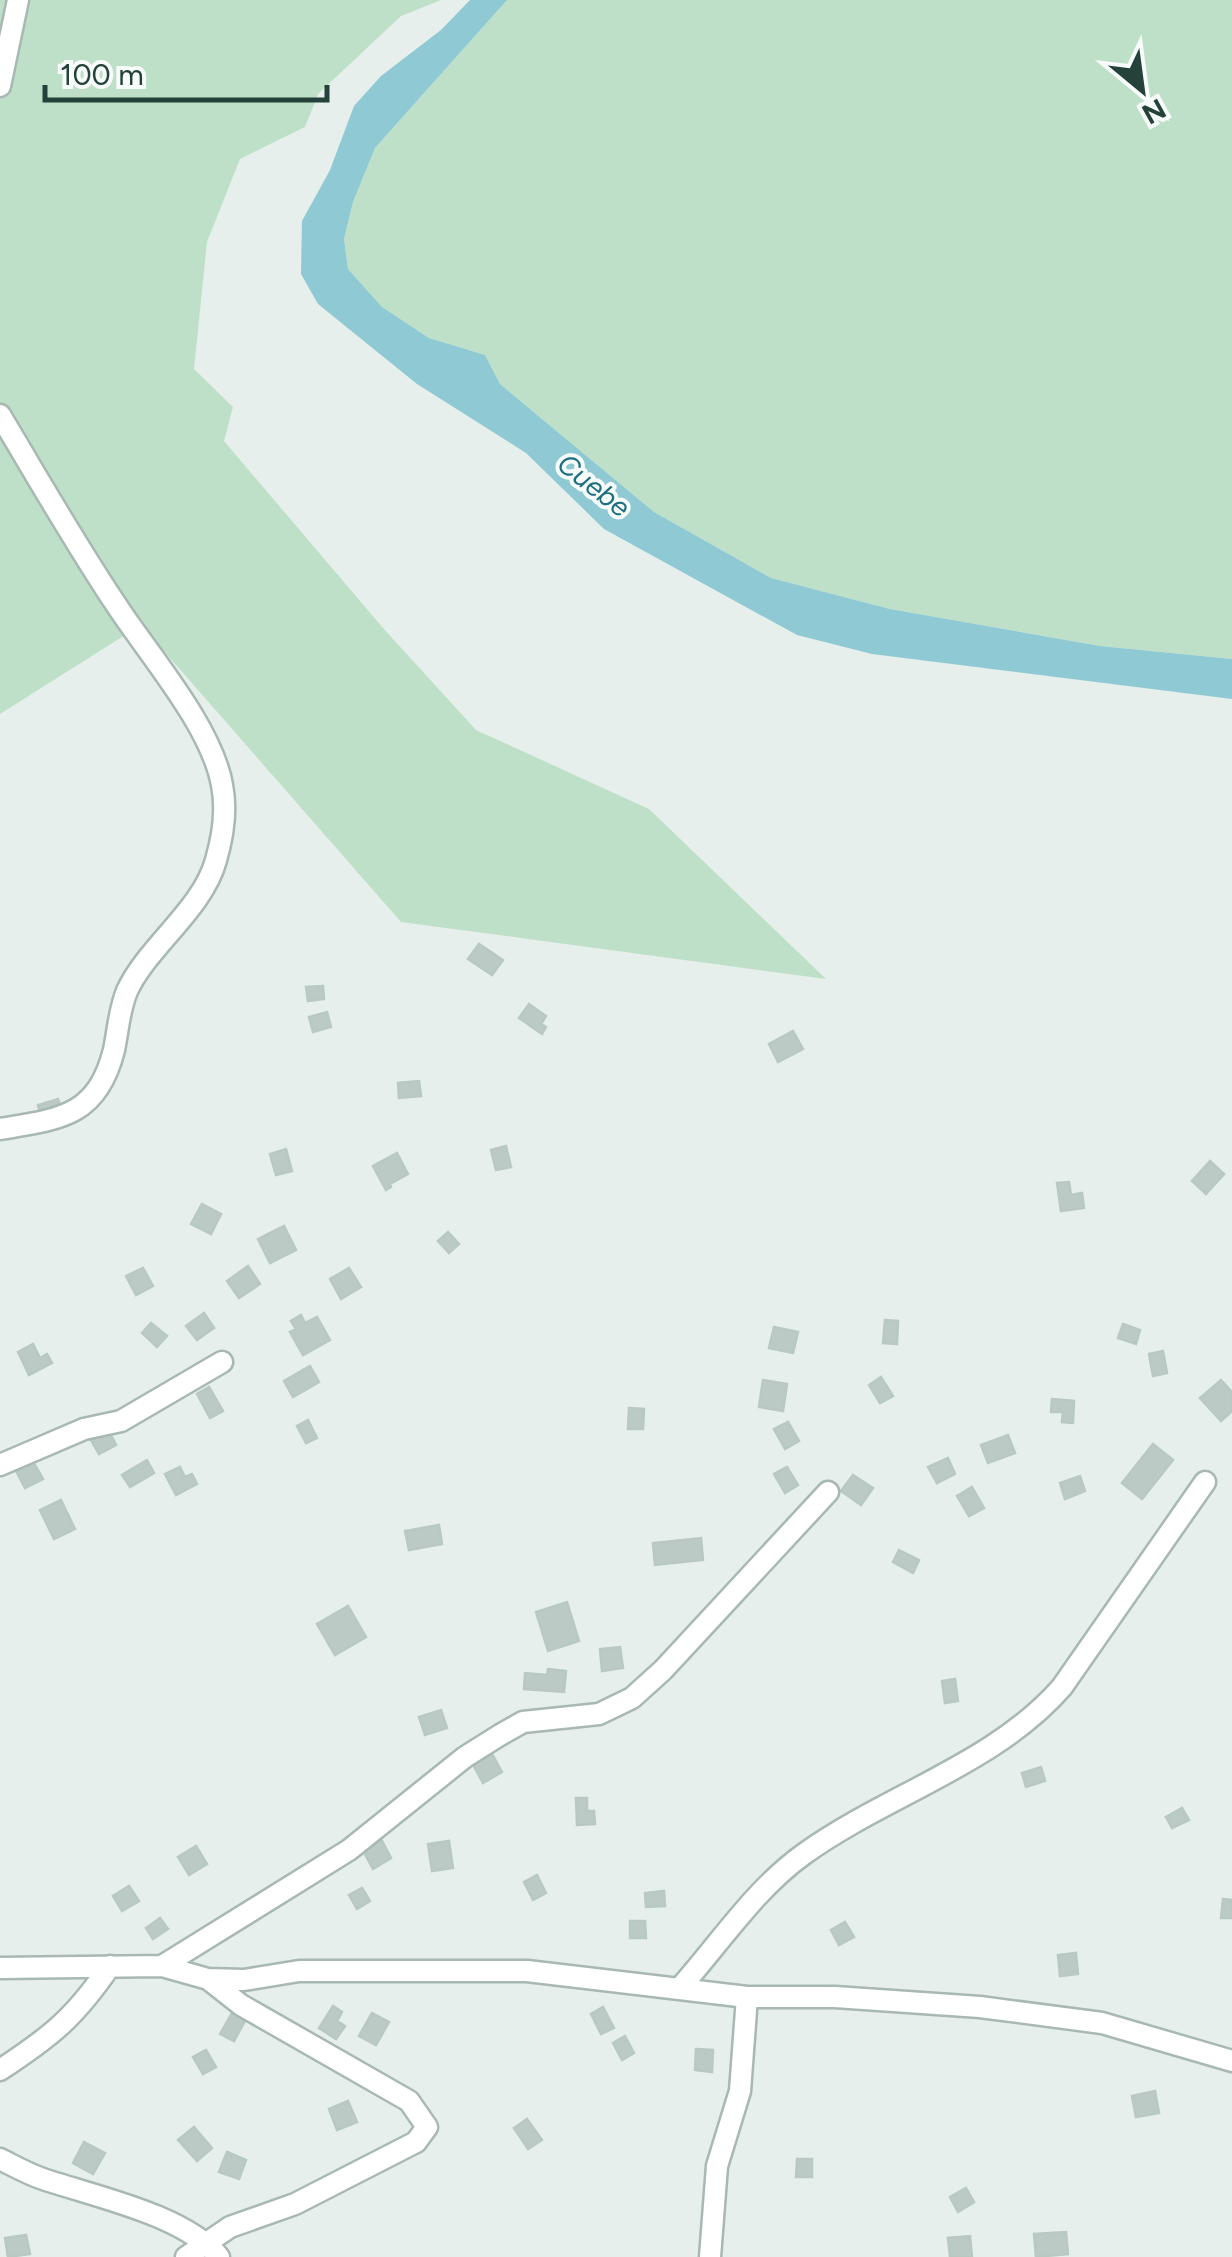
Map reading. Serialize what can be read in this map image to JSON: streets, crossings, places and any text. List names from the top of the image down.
{
  "water": ["Cuebe"],
  "scale_bar": "100 m",
  "north": "bottom right"
}
